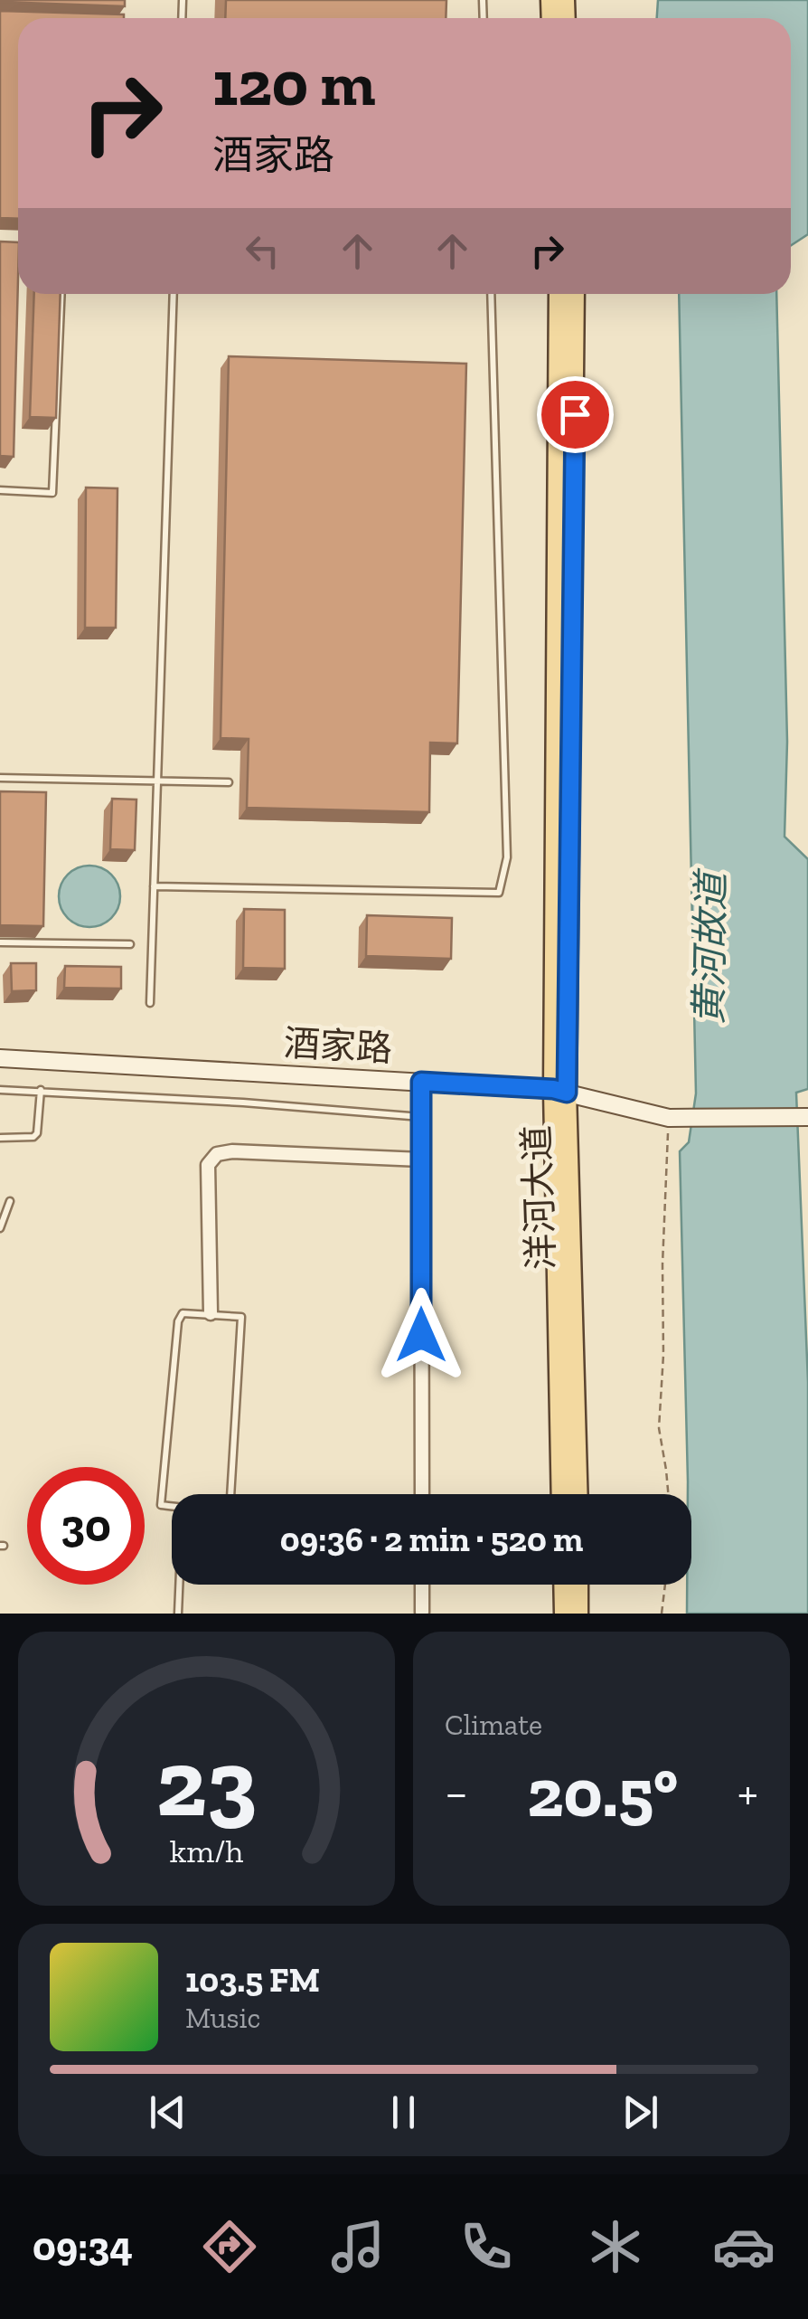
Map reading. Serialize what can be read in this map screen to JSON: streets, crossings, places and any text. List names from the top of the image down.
{
  "streets": {
    "main road": ["洋河大道"],
    "street": ["酒家路"]
  },
  "crossings": [
    ["酒家路", "洋河大道"]
  ],
  "water": ["黄河故道"],
  "page": {
    "turn": ["120 m", "酒家路"],
    "limit": "30",
    "trip": "09:36 · 2 min · 520 m",
    "tile": "Climate",
    "heat": ["−", "20.5°", "+"],
    "song": ["103.5 FM", "Music"],
    "tabs": "09:34",
    "gauge": ["23", "km/h"]
  }
}
